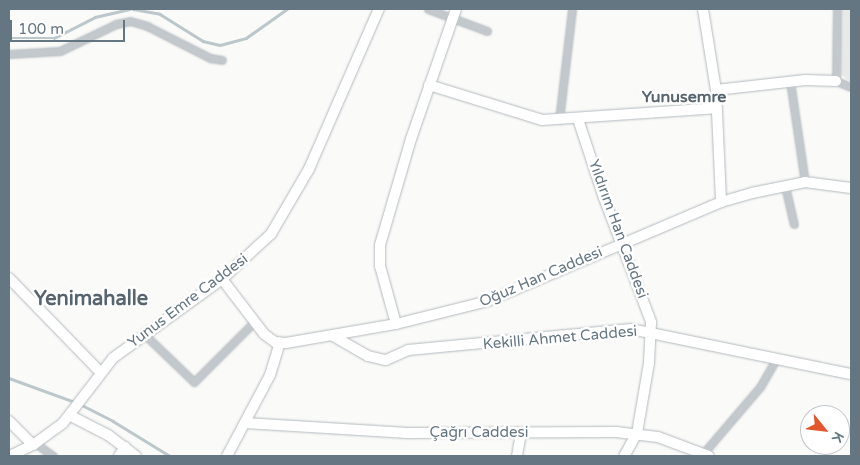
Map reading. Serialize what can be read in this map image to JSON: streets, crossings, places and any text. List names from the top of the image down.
{
  "streets": {
    "street": [
      "Yıldırım Han Caddesi",
      "Oğuz Han Caddesi",
      "Yunus Emre Caddesi",
      "Kekilli Ahmet Caddesi",
      "Çağrı Caddesi"
    ]
  },
  "crossings": [
    ["Yıldırım Han Caddesi", "Oğuz Han Caddesi"],
    ["Yıldırım Han Caddesi", "Kekilli Ahmet Caddesi"],
    ["Yıldırım Han Caddesi", "Çağrı Caddesi"],
    ["Oğuz Han Caddesi", "Kekilli Ahmet Caddesi"]
  ],
  "districts": ["Yunusemre", "Yenimahalle"],
  "scale_bar": "100 m",
  "north": "bottom right"
}
